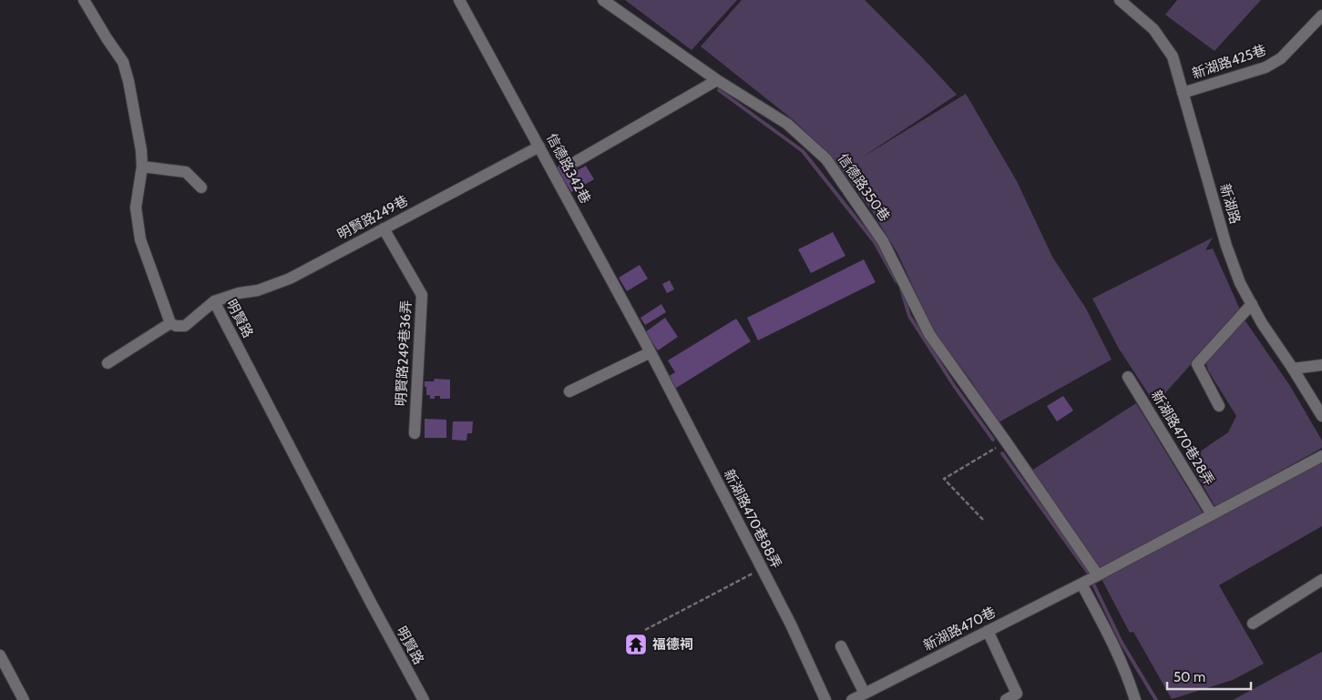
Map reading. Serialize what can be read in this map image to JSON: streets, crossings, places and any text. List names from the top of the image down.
{
  "streets": {
    "street": [
      "新湖路425巷",
      "信德路342巷",
      "信德路350巷",
      "新湖路",
      "明賢路249巷",
      "明賢路",
      "明賢路249巷36弄",
      "新湖路470巷28弄",
      "新湖路470巷88弄",
      "新湖路470巷"
    ]
  },
  "crossings": [
    ["新湖路425巷", "新湖路"],
    ["信德路342巷", "明賢路249巷"],
    ["信德路342巷", "新湖路470巷88弄"],
    ["信德路350巷", "新湖路470巷"],
    ["明賢路249巷", "明賢路"],
    ["明賢路249巷", "明賢路249巷36弄"]
  ],
  "places": {
    "temple": ["福德祠"]
  },
  "scale_bar": "50 m"
}
